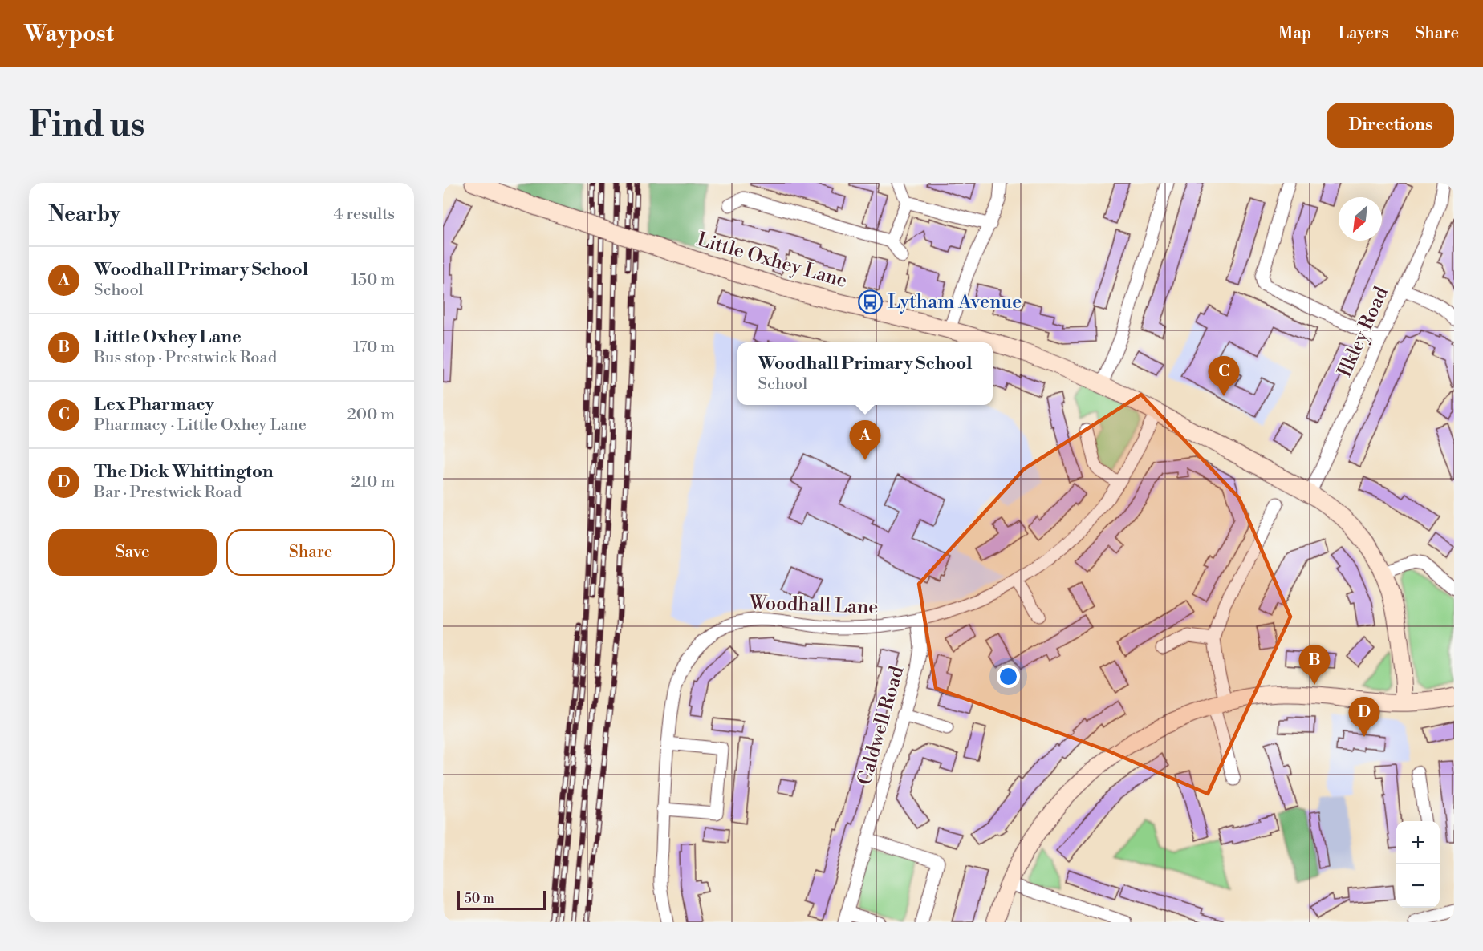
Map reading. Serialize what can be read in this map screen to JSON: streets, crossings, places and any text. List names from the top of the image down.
{
  "streets": {
    "main road": ["Little Oxhey Lane"],
    "street": ["Ilkley Road", "Woodhall Lane", "Caldwell Road"]
  },
  "crossings": [
    ["Little Oxhey Lane", "Ilkley Road"],
    ["Little Oxhey Lane", "Woodhall Lane"],
    ["Woodhall Lane", "Caldwell Road"]
  ],
  "places": {
    "bus stop": ["Lytham Avenue"]
  },
  "scale_bar": "50 m",
  "north": "bottom left",
  "page": {
    "header": "Waypost",
    "nav": ["Map", "Layers", "Share"],
    "buttons": [
      "Directions",
      ["Save", "Share"]
    ],
    "title": "Find us",
    "heading": ["Nearby", "4 results"],
    "list": [
      {
        "mark": "A",
        "name": "Woodhall Primary School",
        "note": "School",
        "value": "150 m"
      },
      {
        "mark": "B",
        "name": "Little Oxhey Lane",
        "note": "Bus stop · Prestwick Road",
        "value": "170 m"
      },
      {
        "mark": "C",
        "name": "Lex Pharmacy",
        "note": "Pharmacy · Little Oxhey Lane",
        "value": "200 m"
      },
      {
        "mark": "D",
        "name": "The Dick Whittington",
        "note": "Bar · Prestwick Road",
        "value": "210 m"
      }
    ],
    "popup": ["Woodhall Primary School", "School"],
    "pins": [
      "C",
      "A",
      "B",
      "D"
    ],
    "map_buttons": ["+", "−"],
    "scale": "50 m"
  }
}
